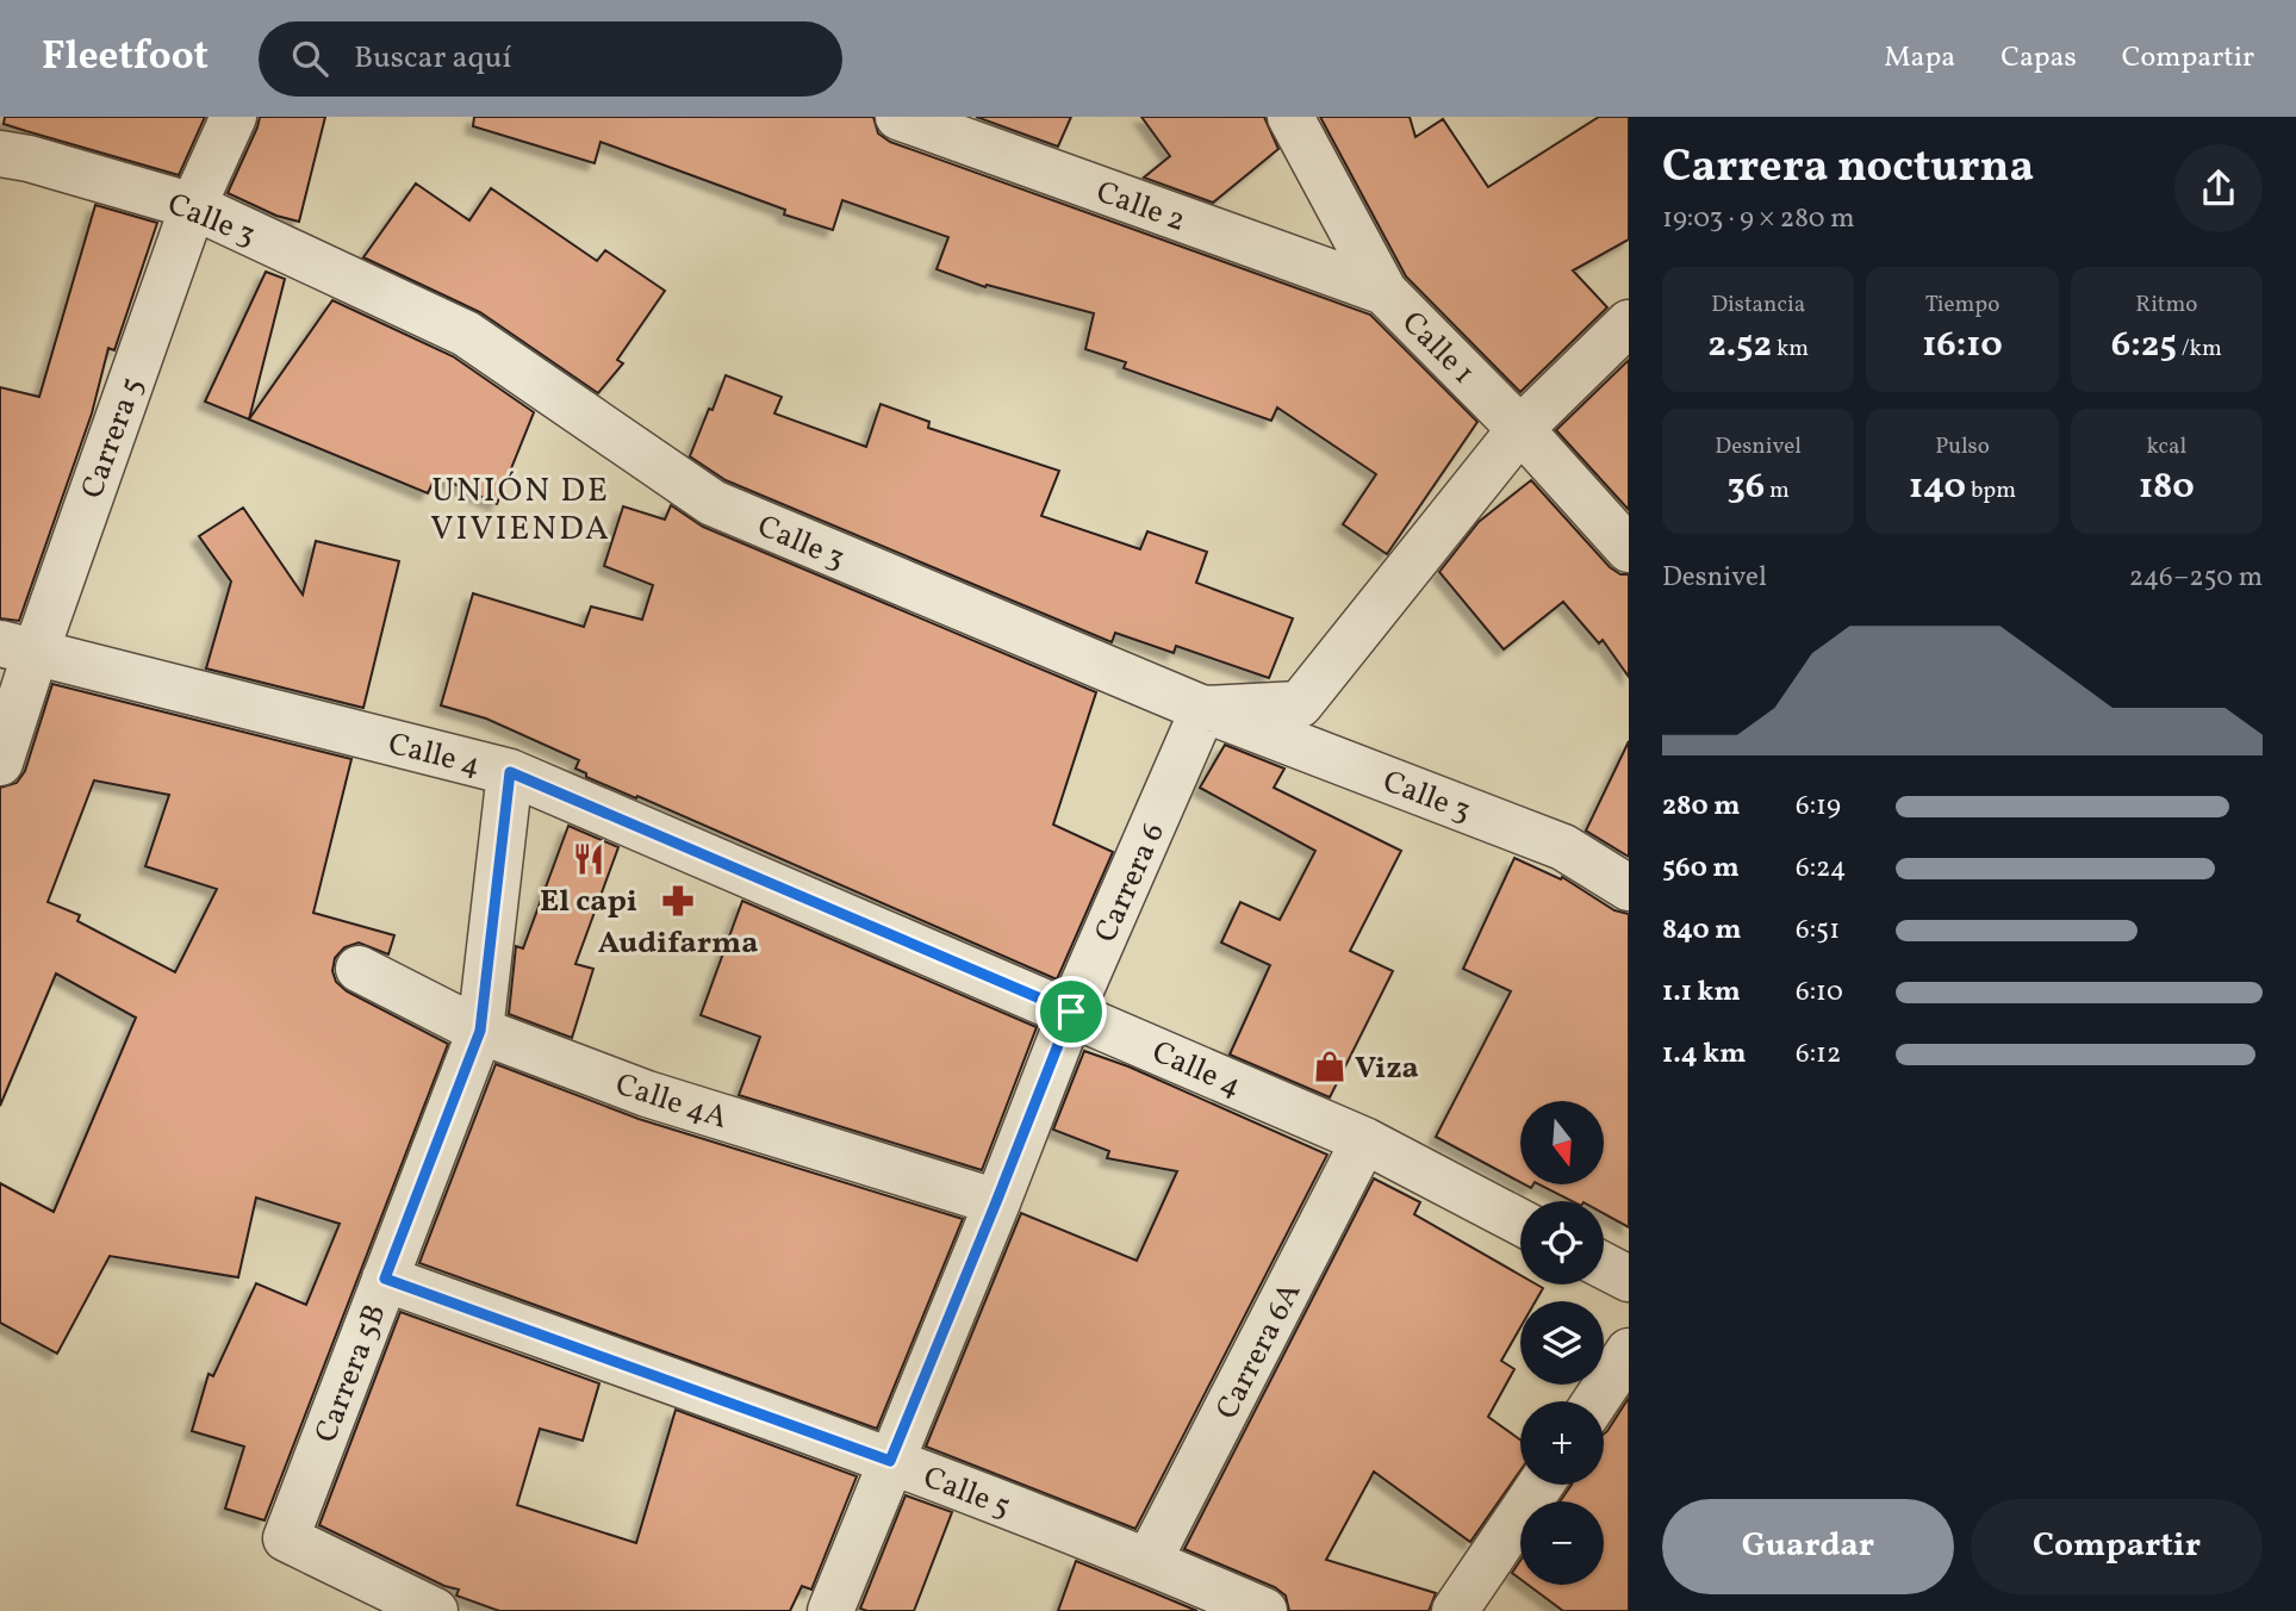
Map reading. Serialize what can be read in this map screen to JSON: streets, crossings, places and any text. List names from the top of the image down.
{
  "streets": {
    "street": [
      "Calle 2",
      "Calle 3",
      "Calle 1",
      "Carrera 5",
      "Calle 4",
      "Carrera 6",
      "Calle 4A",
      "Carrera 6A",
      "Carrera 5B",
      "Calle 5"
    ]
  },
  "crossings": [
    ["Calle 2", "Calle 1"],
    ["Calle 3", "Carrera 5"],
    ["Calle 3", "Carrera 6"],
    ["Carrera 5", "Calle 4"],
    ["Calle 4", "Carrera 6"],
    ["Calle 4", "Carrera 6A"],
    ["Calle 4", "Carrera 5B"],
    ["Carrera 6", "Calle 4A"],
    ["Carrera 6", "Calle 5"],
    ["Calle 4A", "Carrera 5B"],
    ["Carrera 6A", "Calle 5"],
    ["Carrera 5B", "Calle 5"]
  ],
  "districts": ["UNIÓN DE VIVIENDA"],
  "places": {
    "restaurant": ["El capi"],
    "pharmacy": ["Audifarma"],
    "shop": ["Viza"]
  },
  "north": "bottom",
  "page": {
    "header": "Fleetfoot",
    "search": "Buscar aquí",
    "nav": ["Mapa", "Capas", "Compartir"],
    "heading": ["Carrera nocturna", "19:03 · 9 × 280 m"],
    "stats": [
      ["Distancia", "2.52 km"],
      ["Tiempo", "16:10"],
      ["Ritmo", "6:25 /km"],
      ["Desnivel", "36 m"],
      ["Pulso", "140 bpm"],
      ["kcal", "180"]
    ],
    "chart": ["Desnivel", "246–250 m"],
    "list": [
      {
        "name": "280 m",
        "note": "6:19"
      },
      {
        "name": "560 m",
        "note": "6:24"
      },
      {
        "name": "840 m",
        "note": "6:51"
      },
      {
        "name": "1.1 km",
        "note": "6:10"
      },
      {
        "name": "1.4 km",
        "note": "6:12"
      }
    ],
    "map_buttons": ["+", "−"],
    "buttons": ["Guardar", "Compartir"]
  }
}
